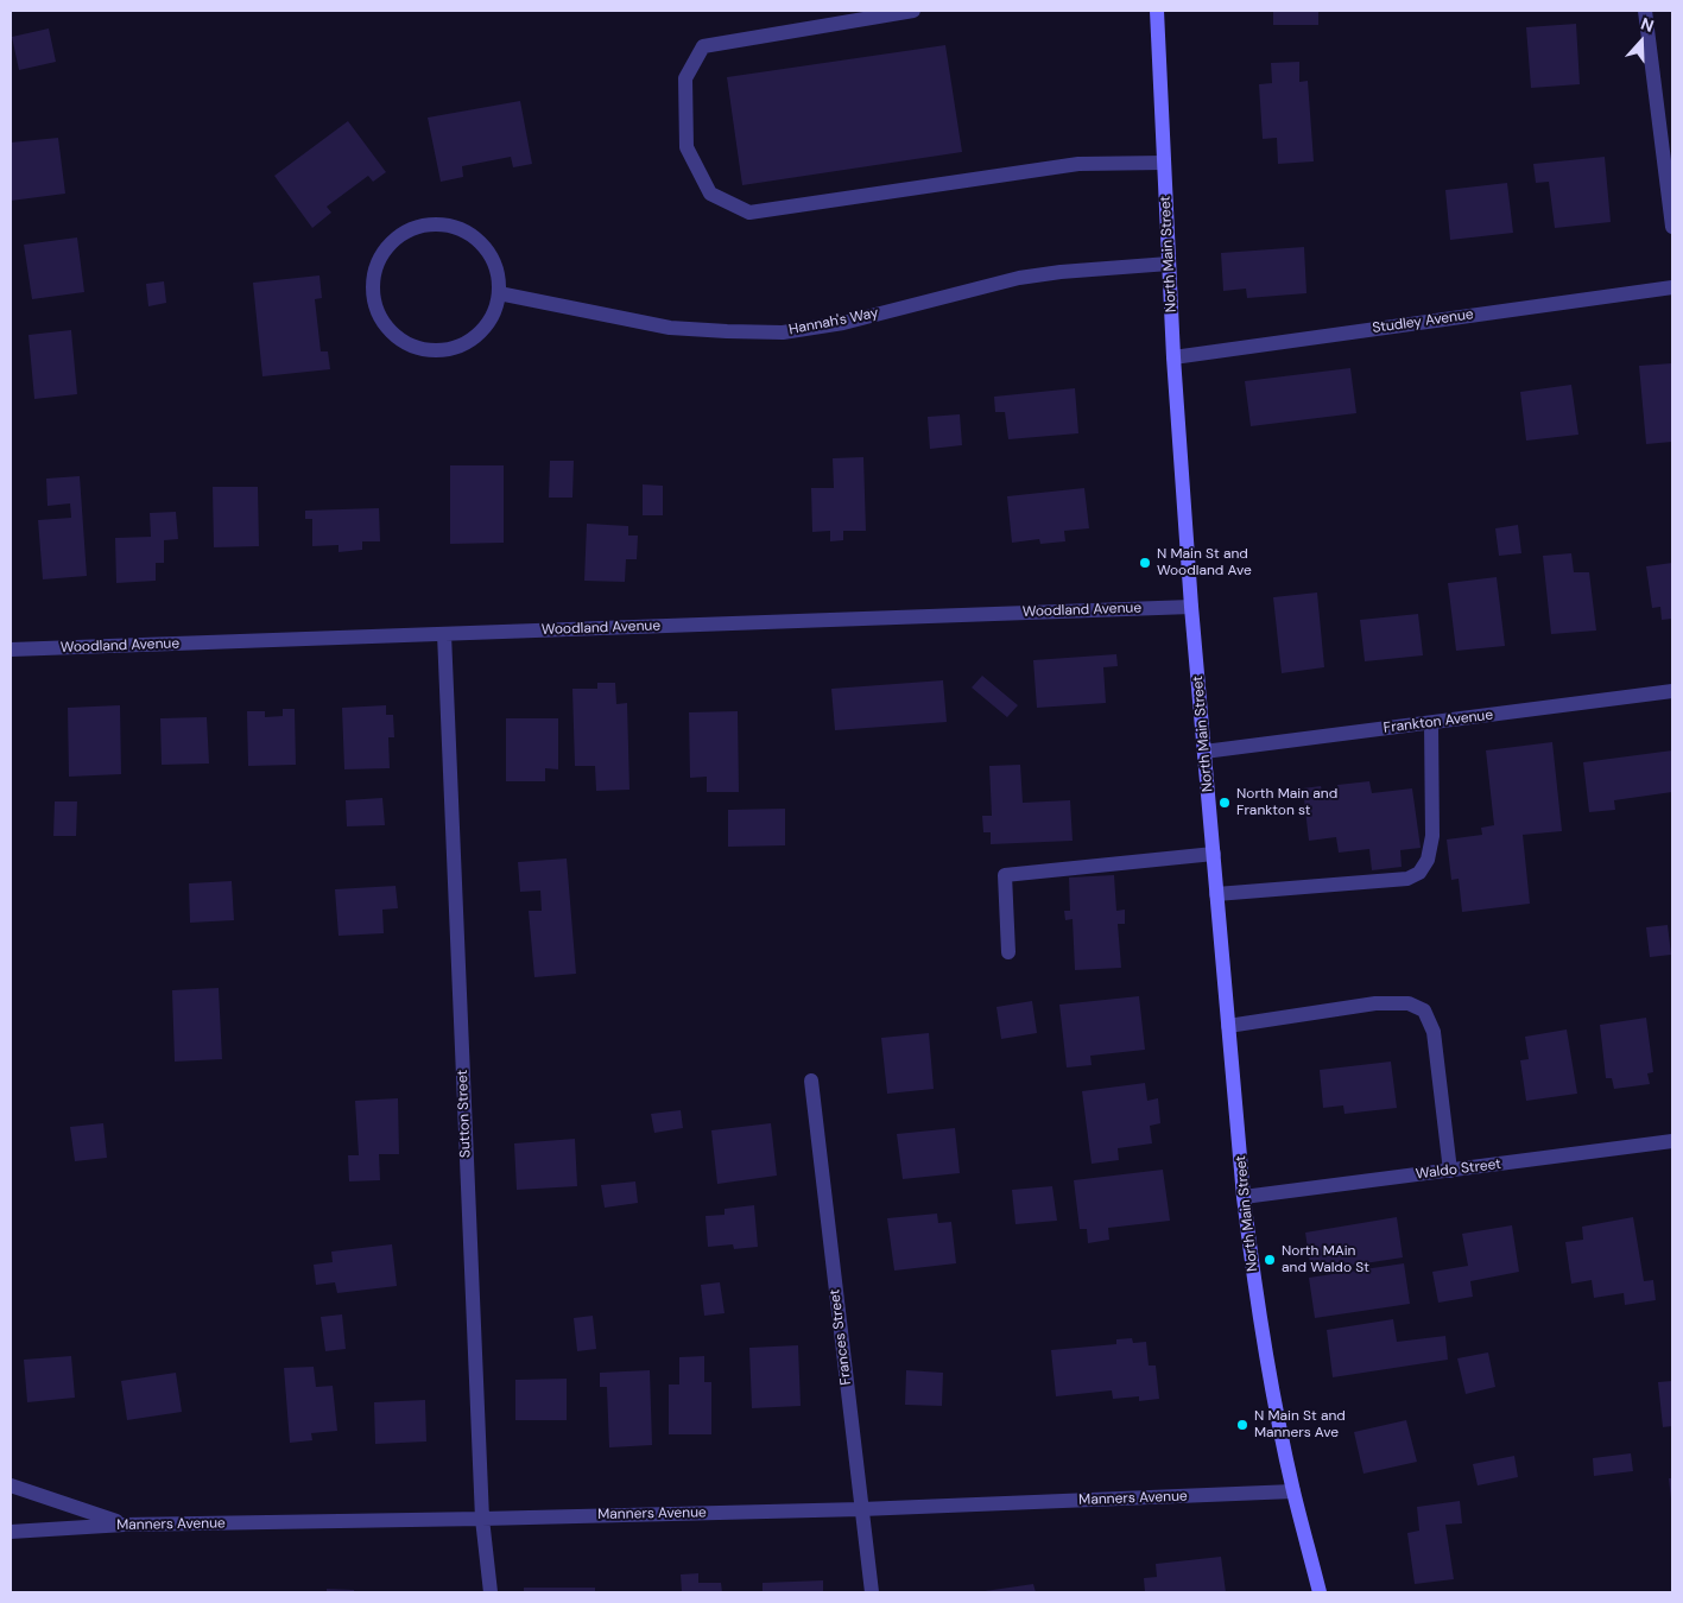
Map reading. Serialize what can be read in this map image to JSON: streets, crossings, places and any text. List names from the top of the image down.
{
  "streets": {
    "main road": ["North Main Street"],
    "street": [
      "Hannah's Way",
      "Studley Avenue",
      "Woodland Avenue",
      "Frankton Avenue",
      "Sutton Street",
      "Waldo Street",
      "Frances Street",
      "Manners Avenue"
    ]
  },
  "crossings": [
    ["North Main Street", "Hannah's Way"],
    ["North Main Street", "Studley Avenue"],
    ["North Main Street", "Woodland Avenue"],
    ["North Main Street", "Frankton Avenue"],
    ["North Main Street", "Waldo Street"],
    ["North Main Street", "Manners Avenue"],
    ["Woodland Avenue", "Sutton Street"],
    ["Sutton Street", "Manners Avenue"],
    ["Frances Street", "Manners Avenue"]
  ],
  "places": [
    "N Main St and Woodland Ave",
    "North Main and Frankton st",
    "North MAin and Waldo St",
    "N Main St and Manners Ave"
  ],
  "north": "top"
}
